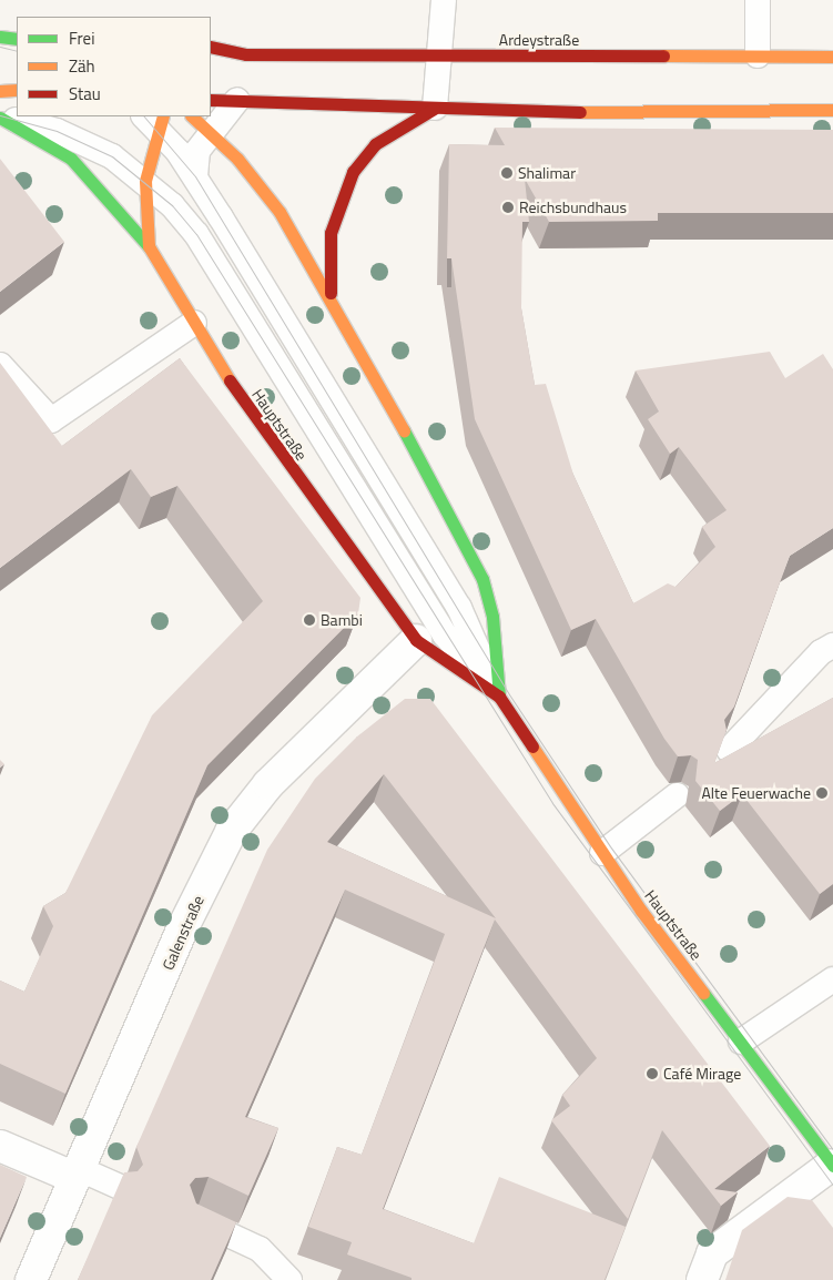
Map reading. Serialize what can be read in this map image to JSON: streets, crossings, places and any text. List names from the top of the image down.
{
  "streets": {
    "main road": ["Ardeystraße", "Hauptstraße"],
    "street": ["Galenstraße"]
  },
  "crossings": [
    ["Hauptstraße", "Galenstraße"]
  ],
  "places": [
    "Shalimar",
    "Reichsbundhaus",
    "Bambi",
    "Alte Feuerwache",
    "Café Mirage"
  ],
  "legend": ["Frei", "Zäh", "Stau"]
}
